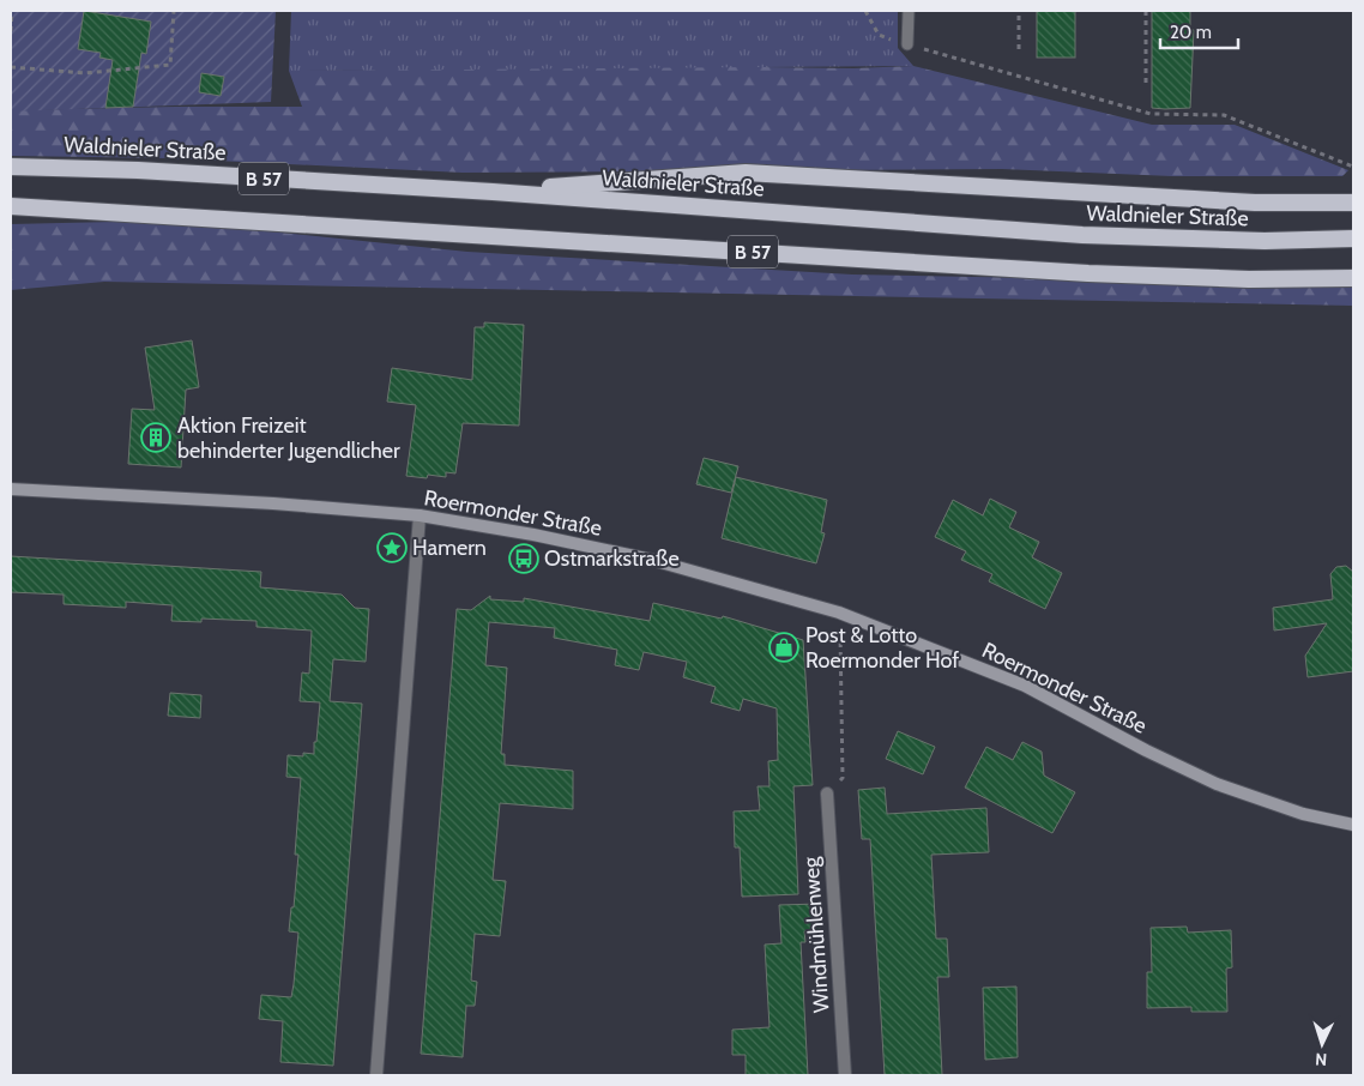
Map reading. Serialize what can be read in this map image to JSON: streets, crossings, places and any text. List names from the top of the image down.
{
  "streets": {
    "highway": ["Waldnieler Straße", "B 57"],
    "main road": ["Roermonder Straße"],
    "street": ["Windmühlenweg"]
  },
  "places": {
    "building": ["Aktion Freizeit behinderter Jugendlicher"],
    "place": ["Hamern"],
    "bus stop": ["Ostmarkstraße"],
    "shop": ["Post & Lotto Roermonder Hof"]
  },
  "scale_bar": "20 m",
  "north": "bottom"
}
